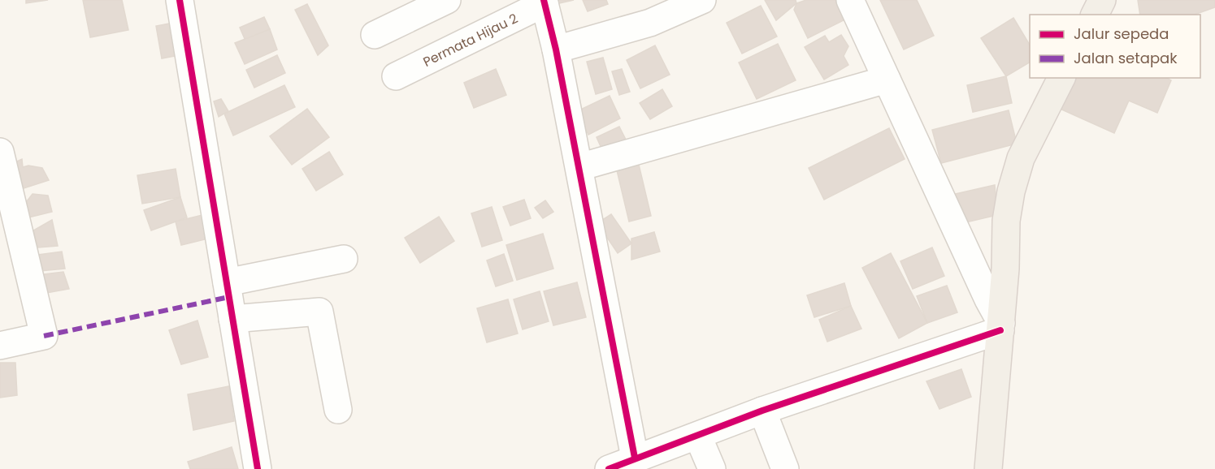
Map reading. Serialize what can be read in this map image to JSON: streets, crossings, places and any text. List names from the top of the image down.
{
  "streets": {
    "street": ["Permata Hijau 2"]
  },
  "legend": ["Jalur sepeda", "Jalan setapak"]
}
